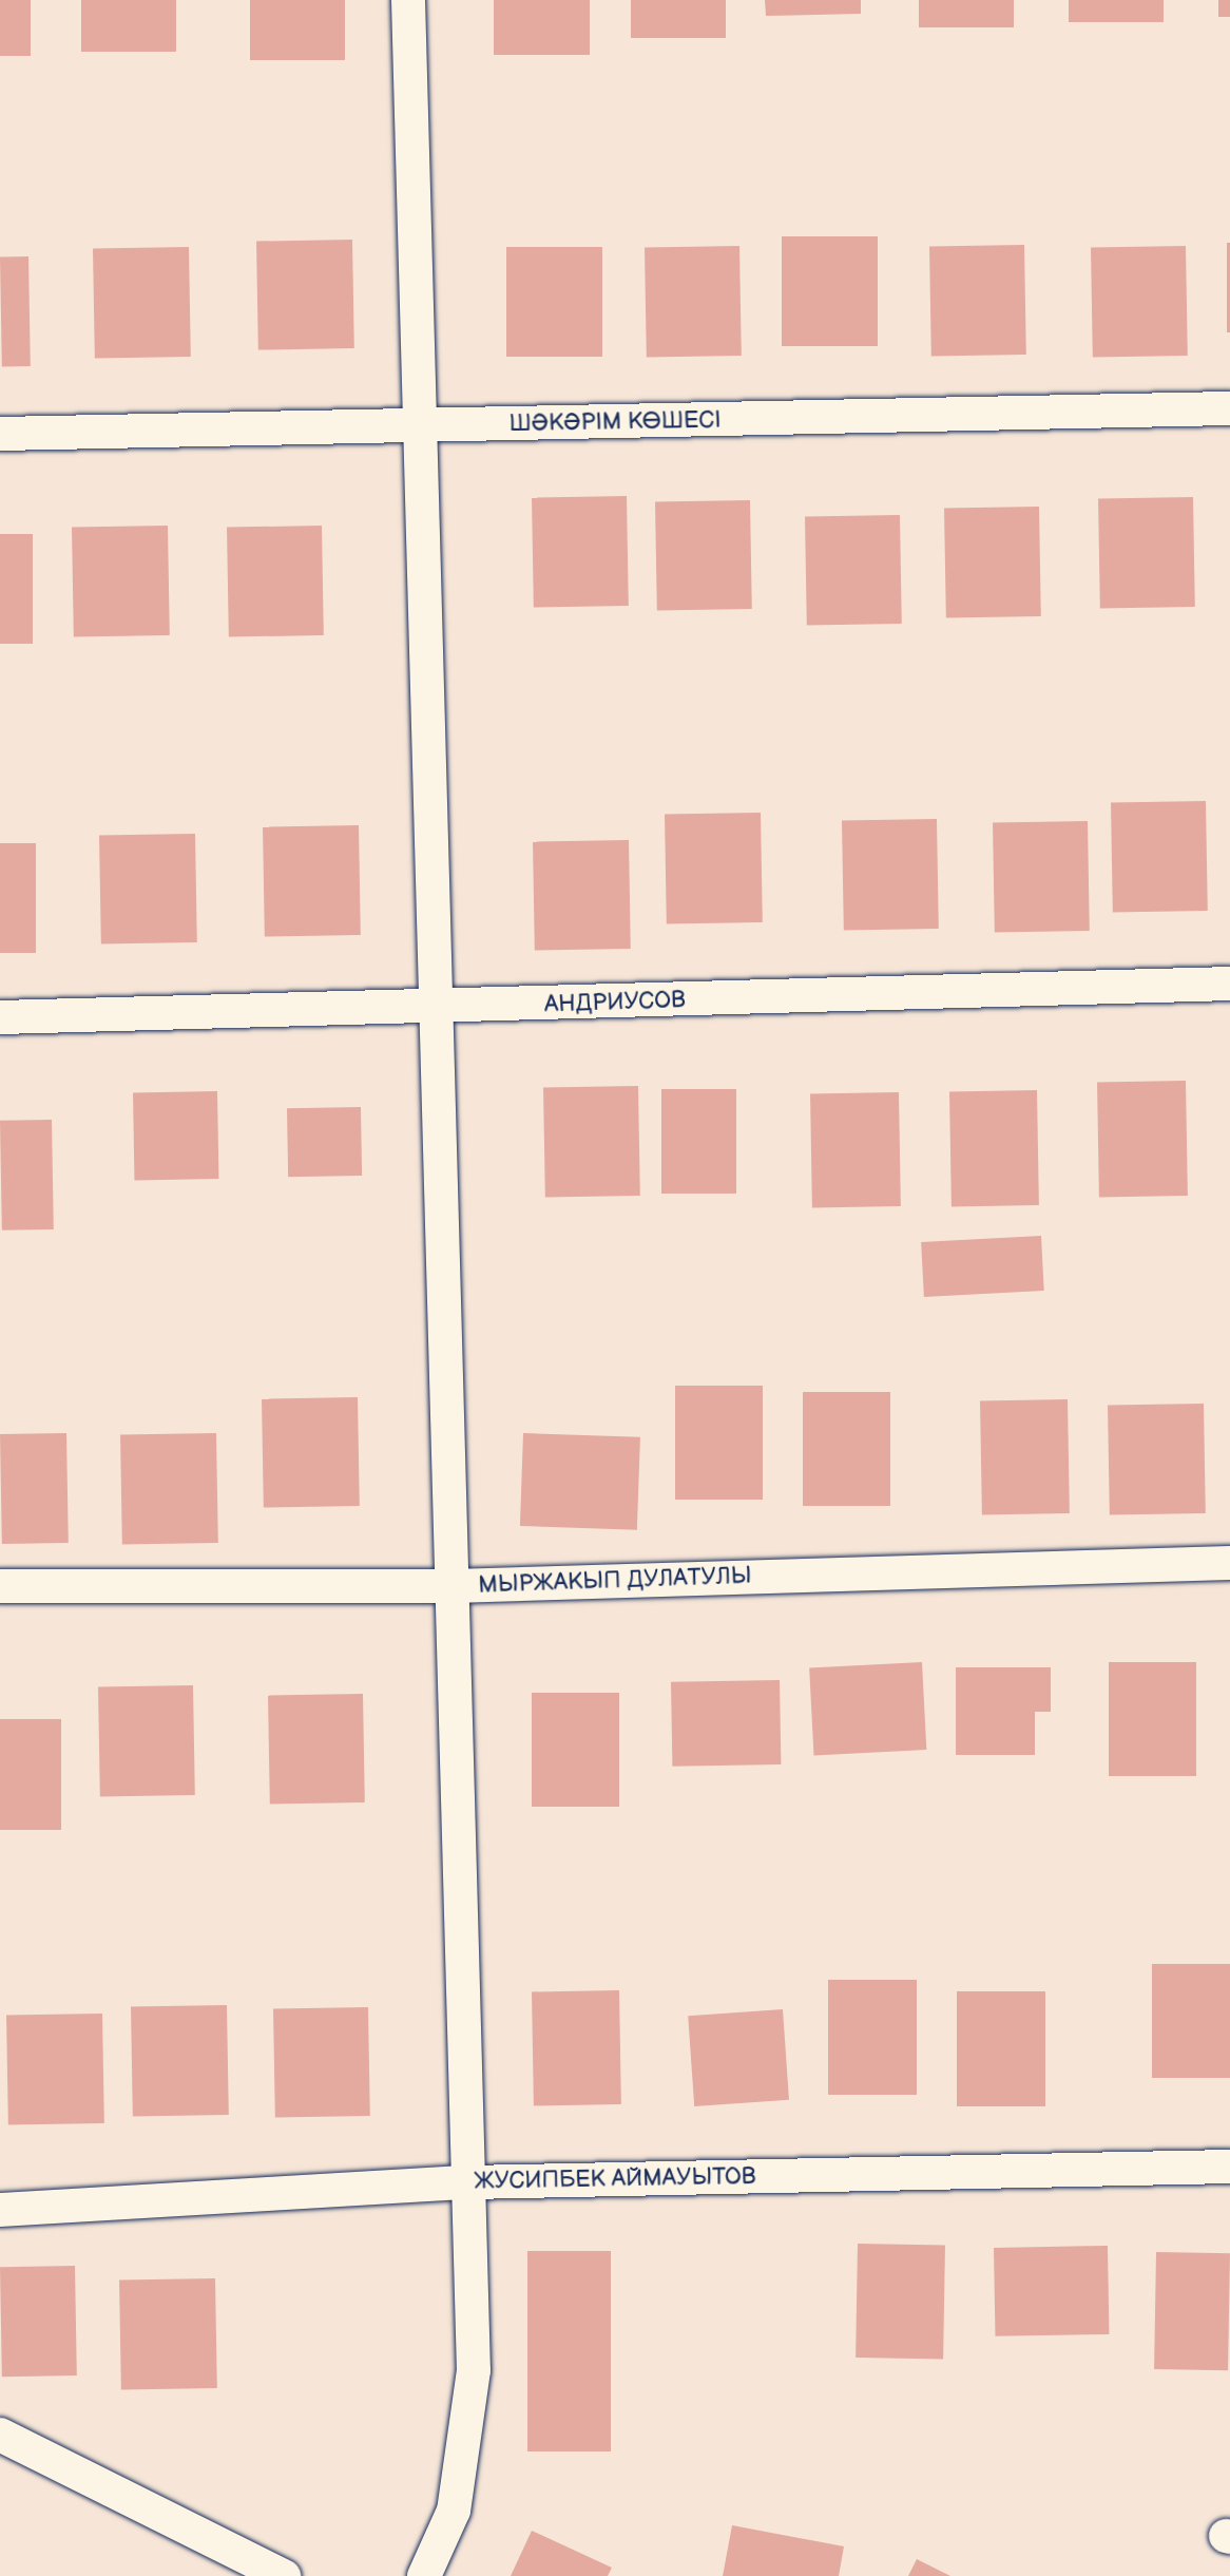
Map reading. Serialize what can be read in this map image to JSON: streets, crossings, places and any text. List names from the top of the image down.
{
  "streets": {
    "street": [
      "ШӘКӘРІМ КӨШЕСІ",
      "АНДРИУСОВ",
      "МЫРЖАКЫП ДУЛАТУЛЫ",
      "ЖУСИПБЕК АЙМАУЫТОВ"
    ]
  }
}
